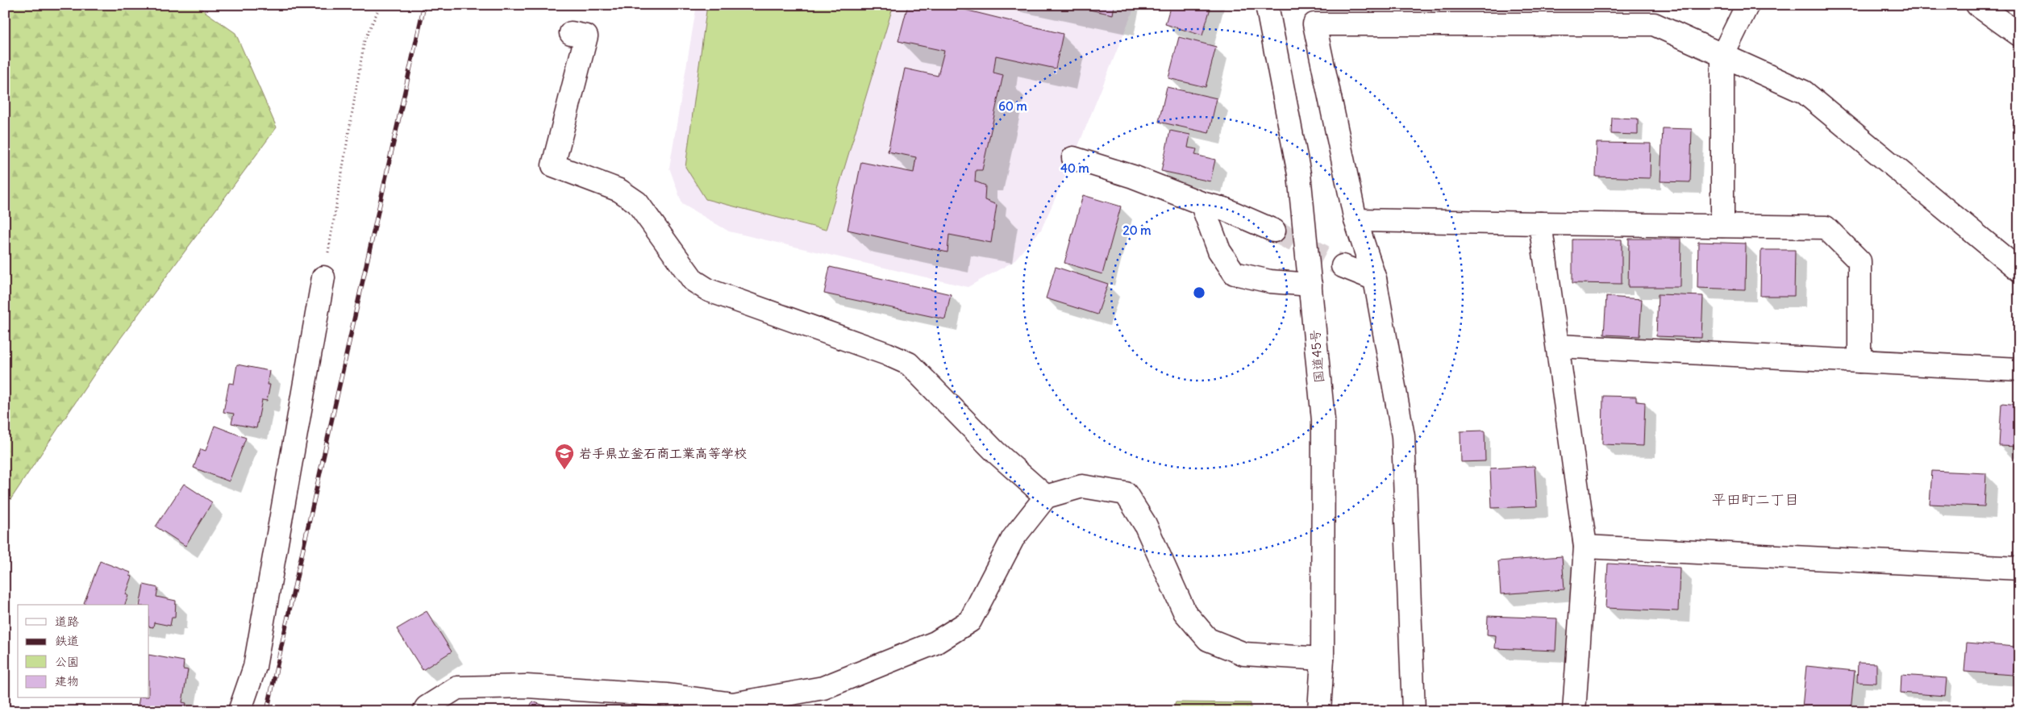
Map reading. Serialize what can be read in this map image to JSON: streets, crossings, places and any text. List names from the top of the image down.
{
  "streets": {
    "main road": ["国道45号"]
  },
  "districts": ["平田町二丁目"],
  "places": {
    "school or university": ["岩手県立釜石商工業高等学校"]
  },
  "legend": [
    "道路",
    "鉄道",
    "公園",
    "建物"
  ],
  "rings": ["60 m", "40 m", "20 m"]
}
